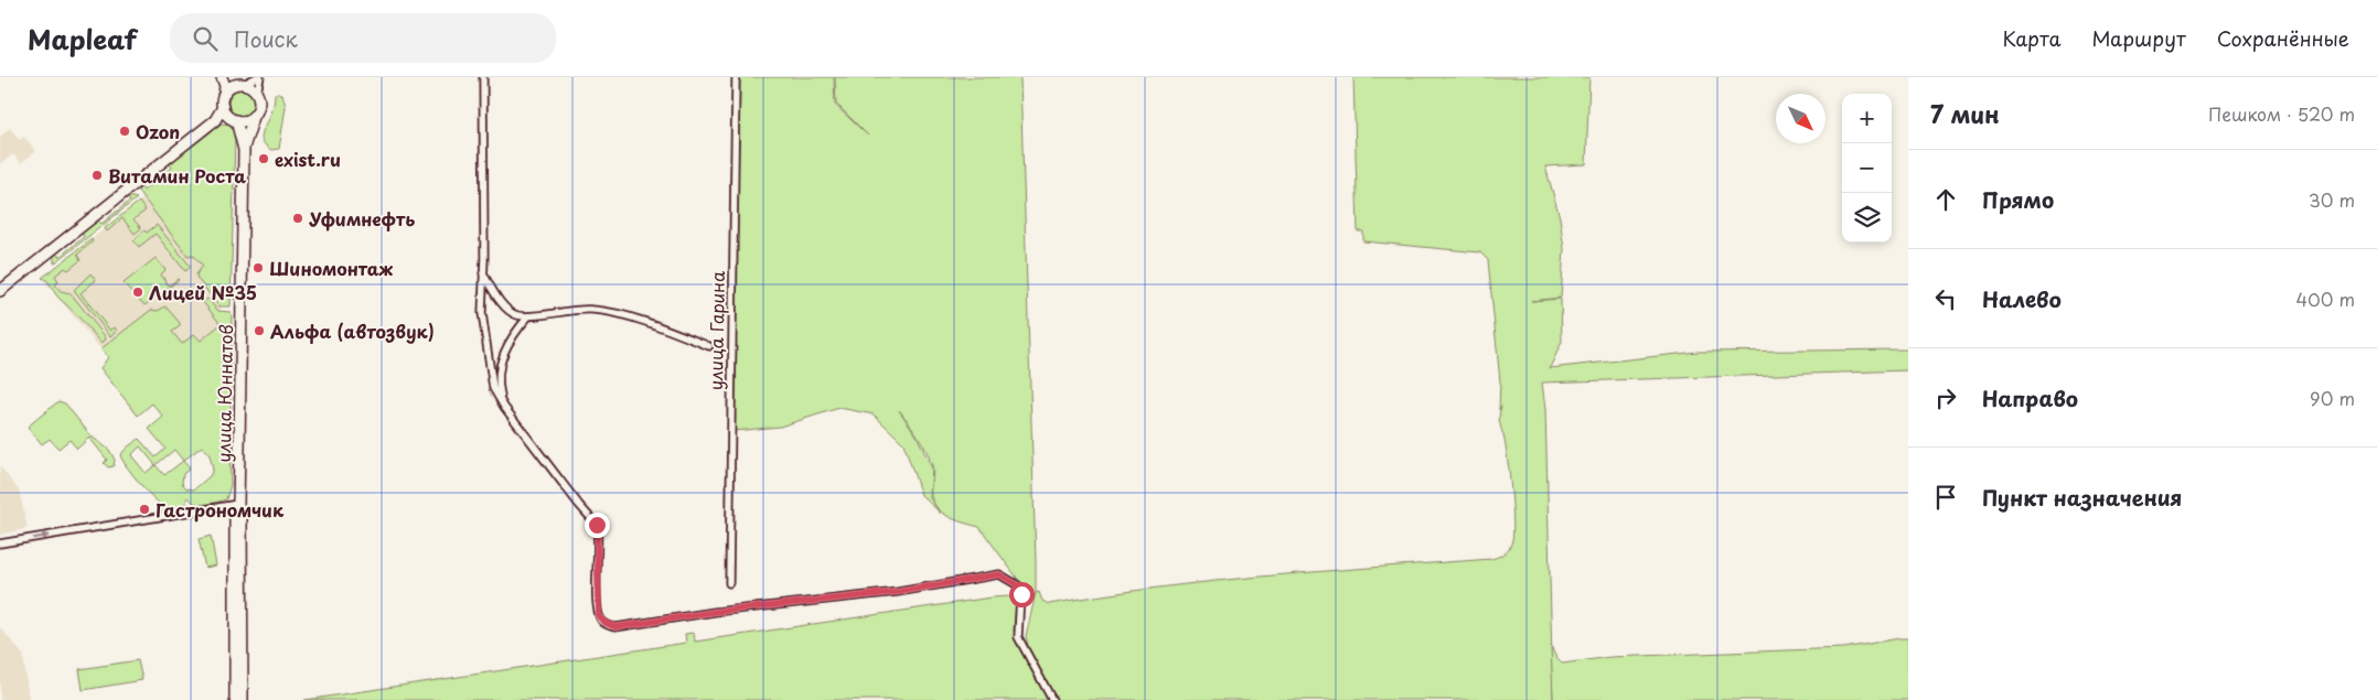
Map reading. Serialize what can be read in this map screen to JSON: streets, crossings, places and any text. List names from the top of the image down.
{
  "streets": {
    "main road": ["улица Юннатов"],
    "street": ["улица Гарина"]
  },
  "places": [
    "Ozon",
    "exist.ru",
    "Витамин Роста",
    "Уфимнефть",
    "Шиномонтаж",
    "Лицей №35",
    "Альфа (автозвук)",
    "Гастрономчик"
  ],
  "north": "bottom right",
  "page": {
    "header": "Mapleaf",
    "search": "Поиск",
    "nav": ["Карта", "Маршрут", "Сохранённые"],
    "heading": ["7 мин", "Пешком · 520 m"],
    "map_buttons": ["+", "−"],
    "list": [
      ["Прямо", "30 m"],
      ["Налево", "400 m"],
      ["Направо", "90 m"],
      "Пункт назначения"
    ]
  }
}
